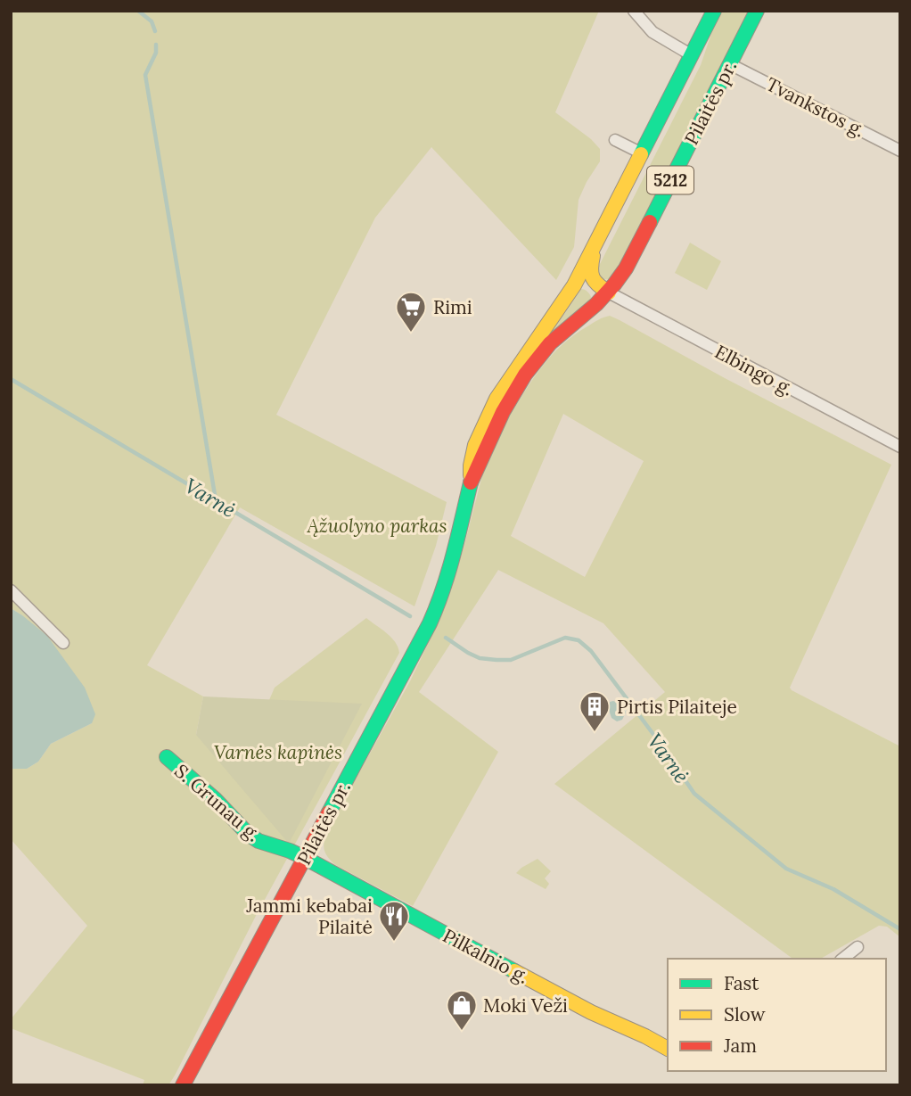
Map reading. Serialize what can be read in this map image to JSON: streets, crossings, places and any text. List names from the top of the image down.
{
  "streets": {
    "main road": [
      "Pilaitės pr.",
      "5212",
      "S. Grunau g.",
      "Pilkalnio g."
    ],
    "street": ["Tvankstos g.", "Elbingo g."]
  },
  "crossings": [
    ["Pilaitės pr.", "Tvankstos g."],
    ["Pilaitės pr.", "Elbingo g."],
    ["Pilaitės pr.", "S. Grunau g."],
    ["Pilaitės pr.", "Pilkalnio g."],
    ["S. Grunau g.", "Pilkalnio g."]
  ],
  "water": ["Varnė"],
  "parks": ["Ąžuolyno parkas", "Varnės kapinės"],
  "places": {
    "supermarket": ["Rimi"],
    "building": ["Pirtis Pilaiteje"],
    "restaurant": ["Jammi kebabai Pilaitė"],
    "shop": ["Moki Veži"]
  },
  "legend": ["Fast", "Slow", "Jam"]
}
